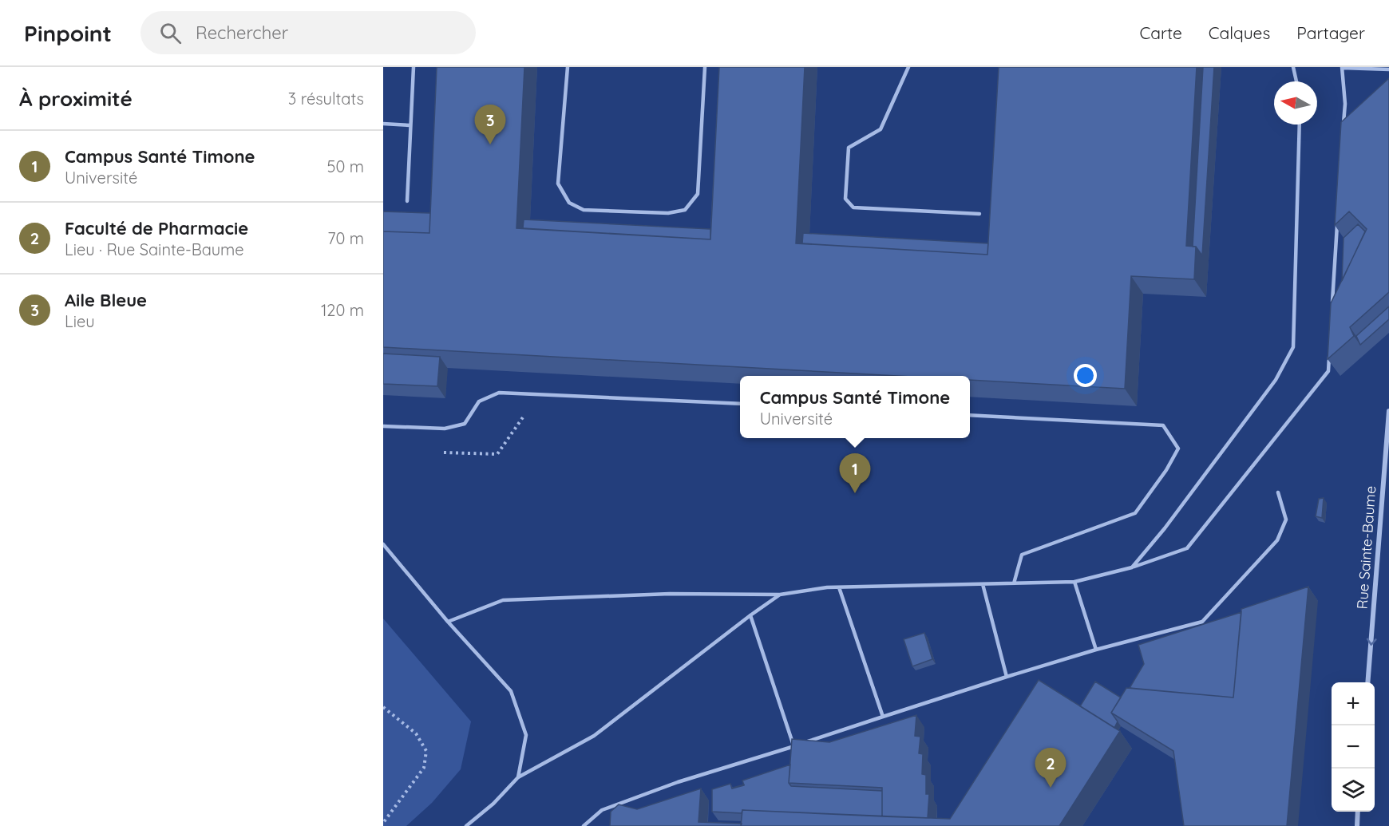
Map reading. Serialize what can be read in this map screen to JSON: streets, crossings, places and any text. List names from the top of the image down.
{
  "streets": {
    "street": ["Rue Sainte-Baume"]
  },
  "one_way": ["Rue Sainte-Baume"],
  "north": "left",
  "page": {
    "header": "Pinpoint",
    "search": "Rechercher",
    "nav": ["Carte", "Calques", "Partager"],
    "heading": ["À proximité", "3 résultats"],
    "pins": ["3", "1", "2"],
    "list": [
      {
        "mark": "1",
        "name": "Campus Santé Timone",
        "note": "Université",
        "value": "50 m"
      },
      {
        "mark": "2",
        "name": "Faculté de Pharmacie",
        "note": "Lieu · Rue Sainte-Baume",
        "value": "70 m"
      },
      {
        "mark": "3",
        "name": "Aile Bleue",
        "note": "Lieu",
        "value": "120 m"
      }
    ],
    "popup": ["Campus Santé Timone", "Université"],
    "map_buttons": ["+", "−"]
  }
}
